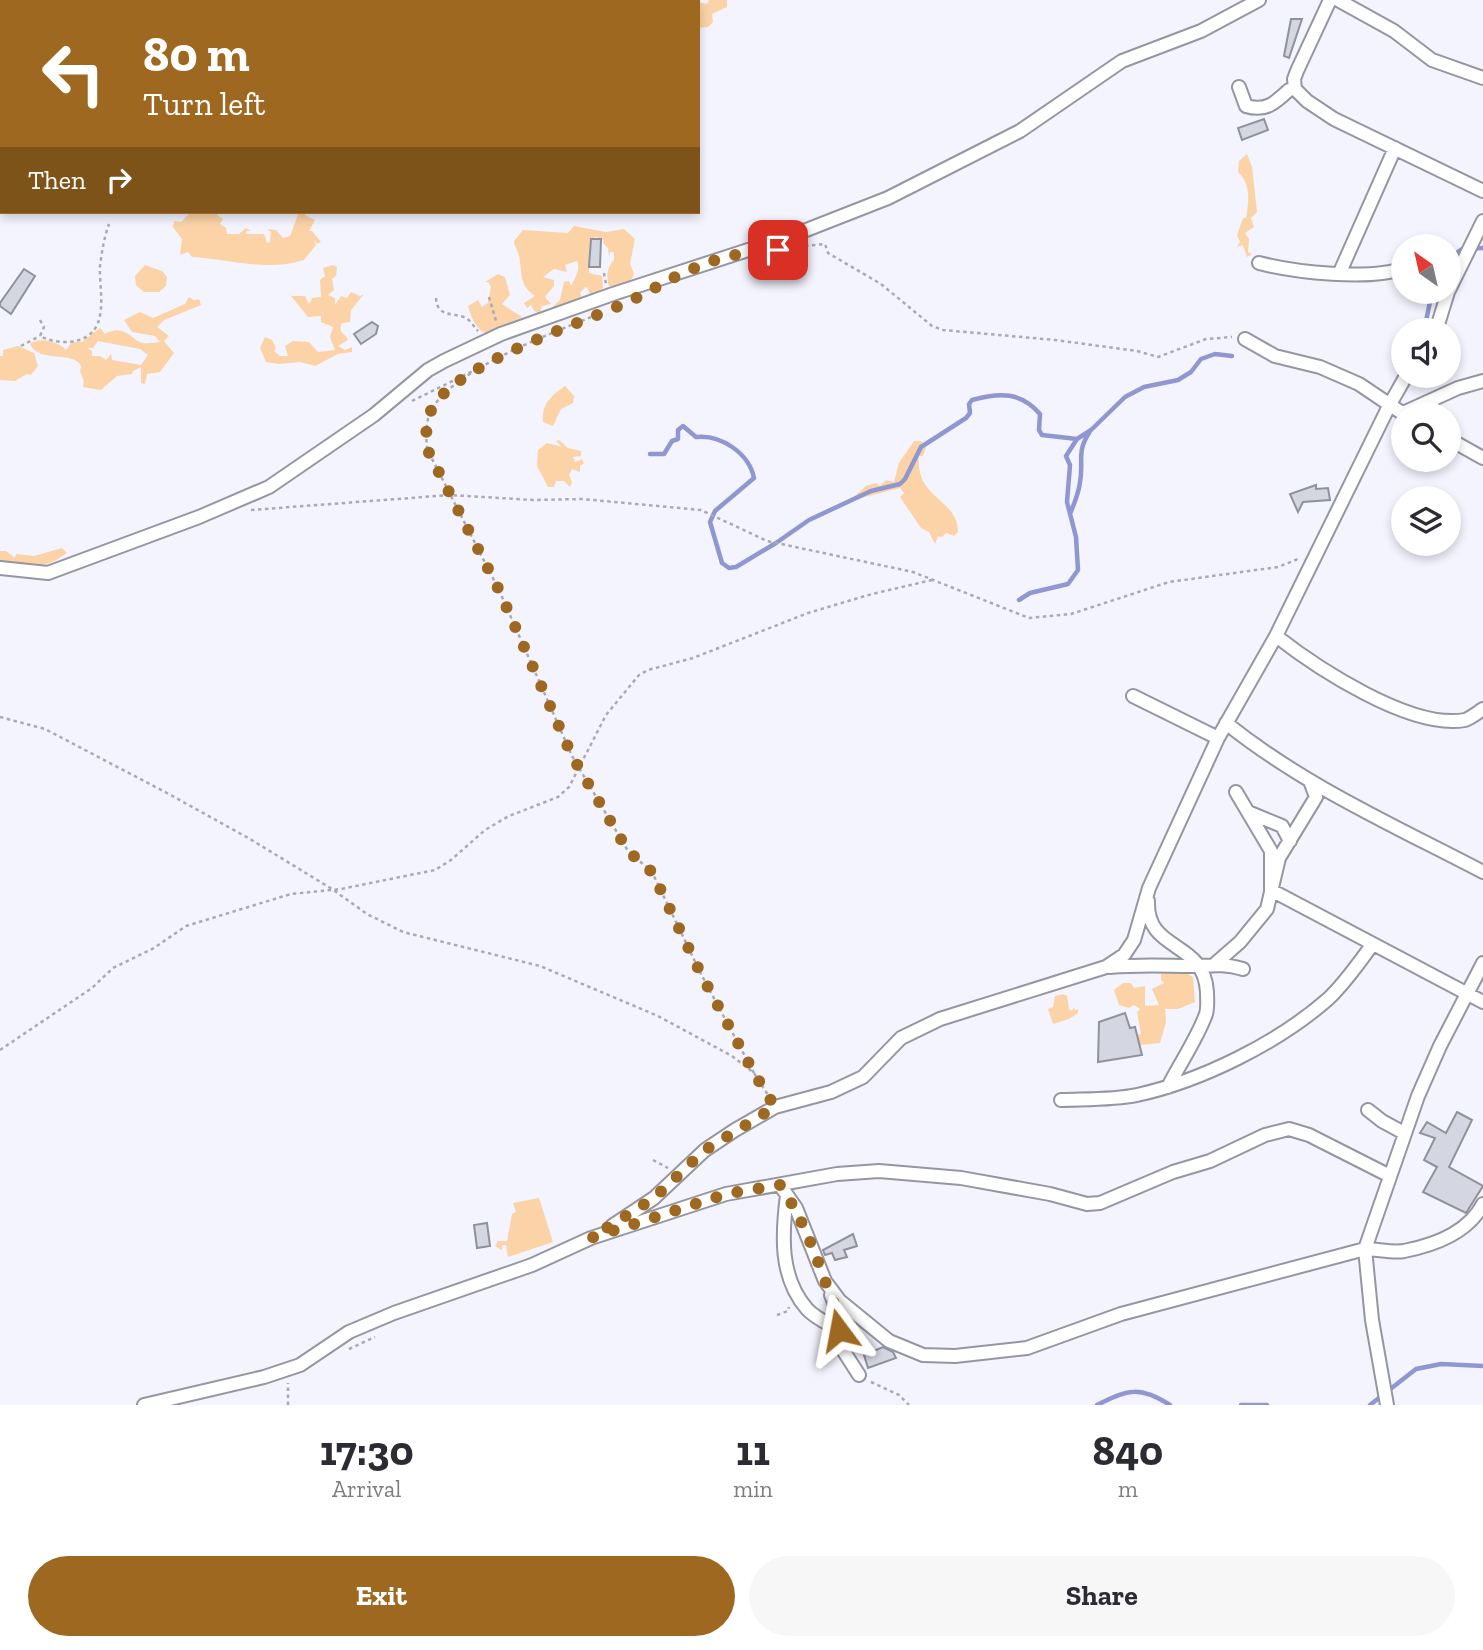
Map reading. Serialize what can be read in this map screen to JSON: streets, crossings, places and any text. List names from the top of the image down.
{
  "north": "top left",
  "page": {
    "turn": ["80 m", "Turn left"],
    "then": "Then",
    "eta": [
      "17:30",
      "Arrival",
      "11",
      "min",
      "840",
      "m"
    ],
    "buttons": ["Exit", "Share"]
  }
}
